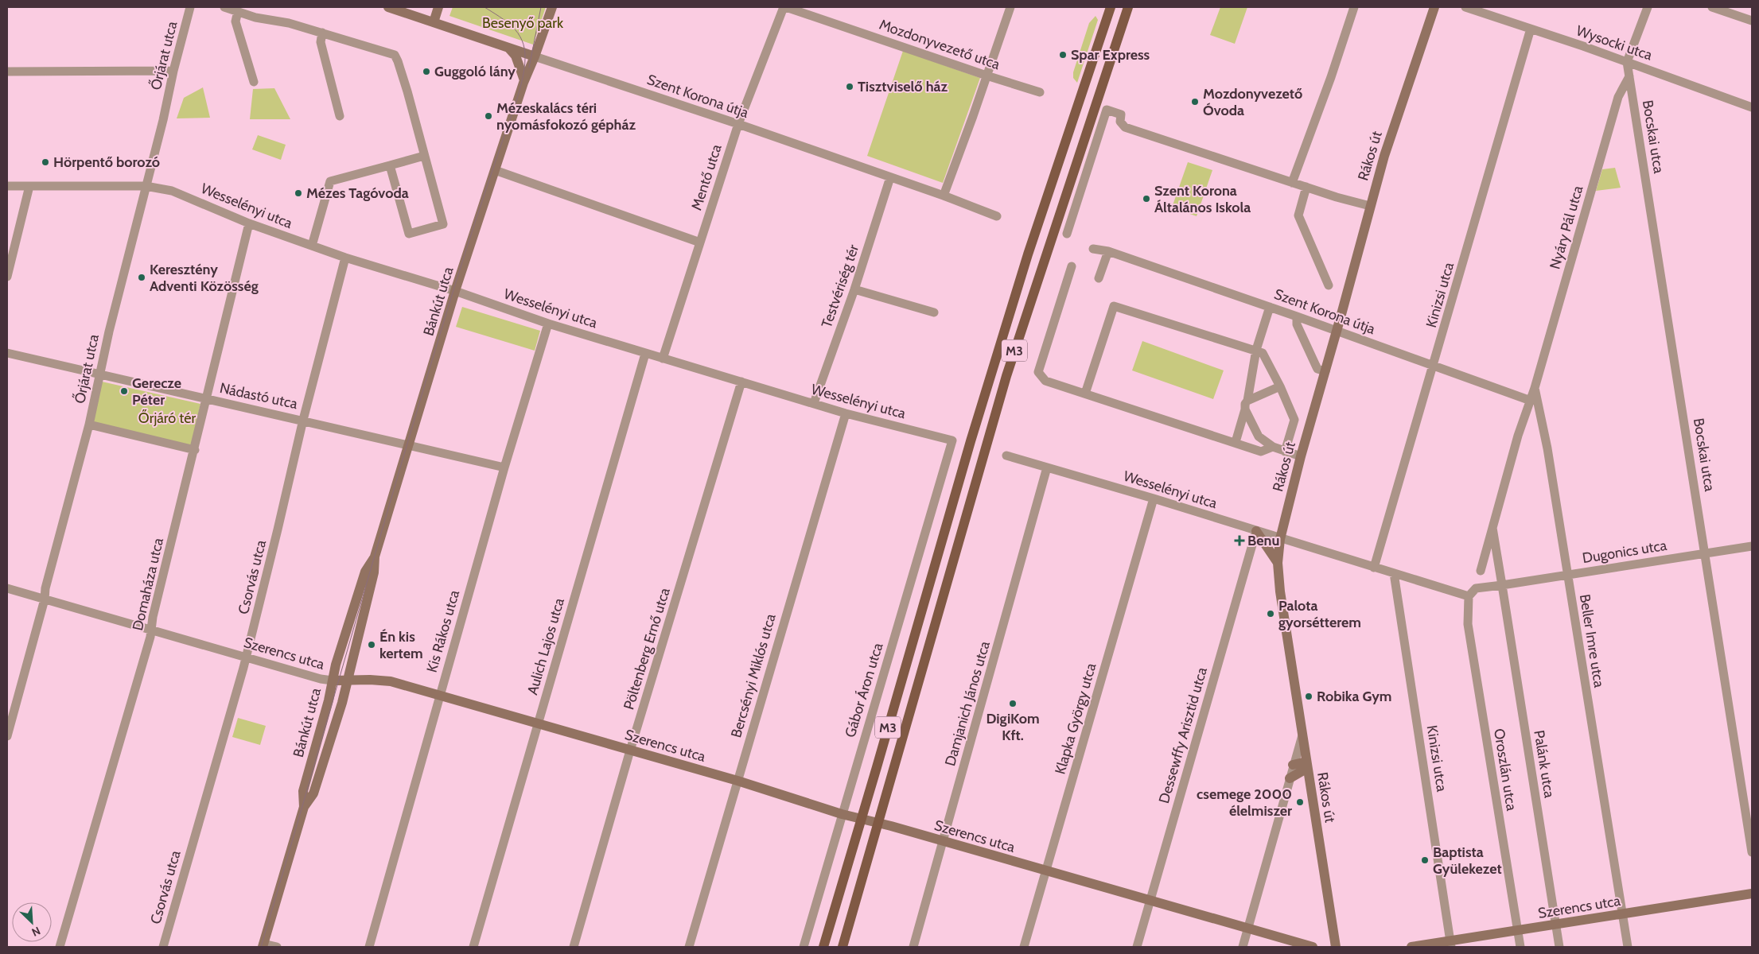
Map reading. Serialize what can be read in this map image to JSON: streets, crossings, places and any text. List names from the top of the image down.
{
  "streets": {
    "main road": ["M3"],
    "street": [
      "Wysocki utca",
      "Mozdonyvezető utca",
      "Őrjárat utca",
      "Szent Korona útja",
      "Bocskai utca",
      "Rákos út",
      "Mentő utca",
      "Wesselényi utca",
      "Nyáry Pál utca",
      "Testvériség tér",
      "Kinizsi utca",
      "Bánkút utca",
      "Nádastó utca",
      "Dugonics utca",
      "Csorvás utca",
      "Domaháza utca",
      "Kis Rákos utca",
      "Beller Imre utca",
      "Aulich Lajos utca",
      "Pöltenberg Ernő utca",
      "Szerencs utca",
      "Bercsényi Miklós utca",
      "Gábor Áron utca",
      "Damjanich János utca",
      "Klapka György utca",
      "Dessewffy Arisztid utca",
      "Palánk utca",
      "Oroszlán utca"
    ]
  },
  "crossings": [
    ["Wysocki utca", "Bocskai utca"],
    ["Wysocki utca", "Kinizsi utca"],
    ["Őrjárat utca", "Wesselényi utca"],
    ["Őrjárat utca", "Nádastó utca"],
    ["Őrjárat utca", "Szerencs utca"],
    ["Szent Korona útja", "Rákos út"],
    ["Szent Korona útja", "Mentő utca"],
    ["Szent Korona útja", "Testvériség tér"],
    ["Szent Korona útja", "Kinizsi utca"],
    ["Szent Korona útja", "Bánkút utca"],
    ["Bocskai utca", "Nyáry Pál utca"],
    ["Bocskai utca", "Dugonics utca"],
    ["Rákos út", "Wesselényi utca"],
    ["Mentő utca", "Wesselényi utca"],
    ["Wesselényi utca", "Testvériség tér"],
    ["Wesselényi utca", "Bánkút utca"],
    ["Wesselényi utca", "Csorvás utca"],
    ["Wesselényi utca", "Domaháza utca"],
    ["Wesselényi utca", "Kis Rákos utca"],
    ["Wesselényi utca", "Aulich Lajos utca"],
    ["Wesselényi utca", "Pöltenberg Ernő utca"],
    ["Wesselényi utca", "Bercsényi Miklós utca"],
    ["Wesselényi utca", "Gábor Áron utca"],
    ["Wesselényi utca", "Damjanich János utca"],
    ["Wesselényi utca", "Klapka György utca"],
    ["Wesselényi utca", "Dessewffy Arisztid utca"],
    ["Nyáry Pál utca", "Beller Imre utca"],
    ["Kinizsi utca", "Szerencs utca"],
    ["Bánkút utca", "Nádastó utca"],
    ["Bánkút utca", "Szerencs utca"],
    ["M3", "Szerencs utca"],
    ["Nádastó utca", "Csorvás utca"],
    ["Nádastó utca", "Domaháza utca"],
    ["Nádastó utca", "Kis Rákos utca"],
    ["Dugonics utca", "Beller Imre utca"],
    ["Dugonics utca", "Palánk utca"],
    ["Dugonics utca", "Oroszlán utca"],
    ["Csorvás utca", "Szerencs utca"],
    ["Domaháza utca", "Szerencs utca"],
    ["Kis Rákos utca", "Szerencs utca"],
    ["Beller Imre utca", "Szerencs utca"],
    ["Aulich Lajos utca", "Szerencs utca"],
    ["Pöltenberg Ernő utca", "Szerencs utca"],
    ["Szerencs utca", "Bercsényi Miklós utca"],
    ["Szerencs utca", "Gábor Áron utca"],
    ["Szerencs utca", "Damjanich János utca"],
    ["Szerencs utca", "Klapka György utca"],
    ["Szerencs utca", "Dessewffy Arisztid utca"],
    ["Szerencs utca", "Palánk utca"],
    ["Szerencs utca", "Oroszlán utca"]
  ],
  "parks": ["Besenyő park", "Őrjáró tér"],
  "places": {
    "other": [
      "Spar Express",
      "Guggoló lány",
      "Tisztviselő ház",
      "Mozdonyvezető Óvoda",
      "Mézeskalács téri nyomásfokozó gépház",
      "Hörpentő borozó",
      "Mézes Tagóvoda",
      "Szent Korona Általános Iskola",
      "Keresztény Adventi Közösség",
      "Gerecze Péter",
      "Palota gyorsétterem",
      "Én kis kertem",
      "Robika Gym",
      "DigiKom Kft.",
      "csemege 2000 élelmiszer",
      "Baptista Gyülekezet"
    ],
    "health": ["Benu"]
  },
  "north": "bottom right"
}
